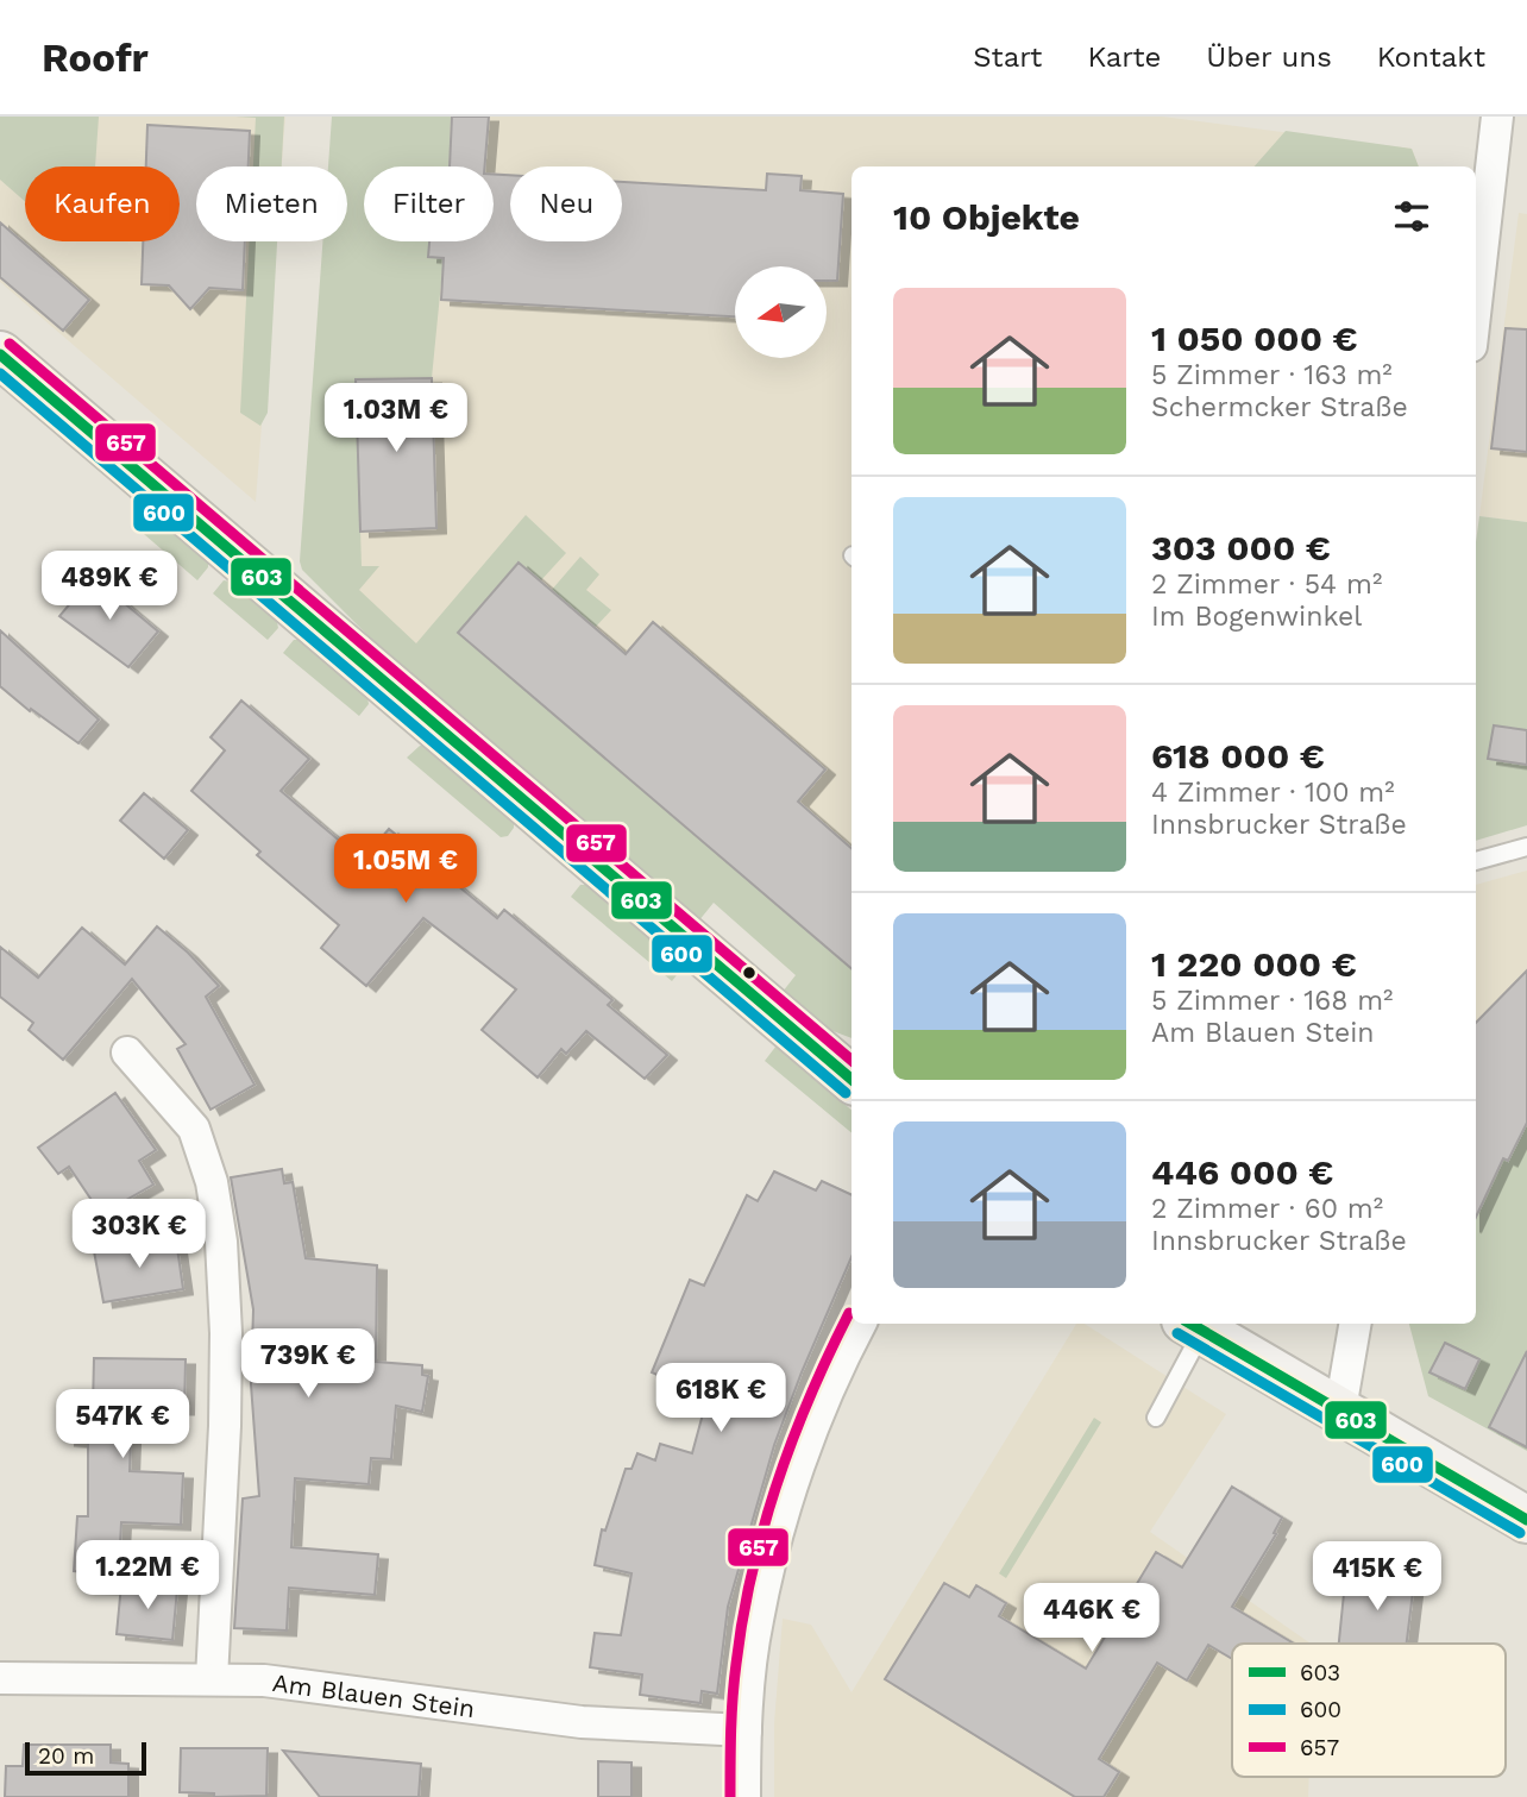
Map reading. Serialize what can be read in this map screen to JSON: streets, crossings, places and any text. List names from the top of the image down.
{
  "streets": {
    "street": ["Am Blauen Stein"]
  },
  "lines": ["transit line 657", "transit line 603", "transit line 600"],
  "legend": ["603", "600", "657"],
  "scale_bar": "20 m",
  "north": "left",
  "page": {
    "header": "Roofr",
    "nav": [
      "Start",
      "Karte",
      "Über uns",
      "Kontakt"
    ],
    "chip": [
      "Kaufen",
      "Mieten",
      "Filter",
      "Neu"
    ],
    "heading": "10 Objekte",
    "list": [
      {
        "name": "1 050 000 €",
        "note": "5 Zimmer · 163 m² · Schermcker Straße"
      },
      {
        "name": "303 000 €",
        "note": "2 Zimmer · 54 m² · Im Bogenwinkel"
      },
      {
        "name": "618 000 €",
        "note": "4 Zimmer · 100 m² · Innsbrucker Straße"
      },
      {
        "name": "1 220 000 €",
        "note": "5 Zimmer · 168 m² · Am Blauen Stein"
      },
      {
        "name": "446 000 €",
        "note": "2 Zimmer · 60 m² · Innsbrucker Straße"
      }
    ],
    "price": [
      "1.03M €",
      "489K €",
      "1.05M €",
      "303K €",
      "739K €",
      "618K €",
      "547K €",
      "1.22M €",
      "415K €",
      "446K €"
    ],
    "scale": "20 m"
  }
}
